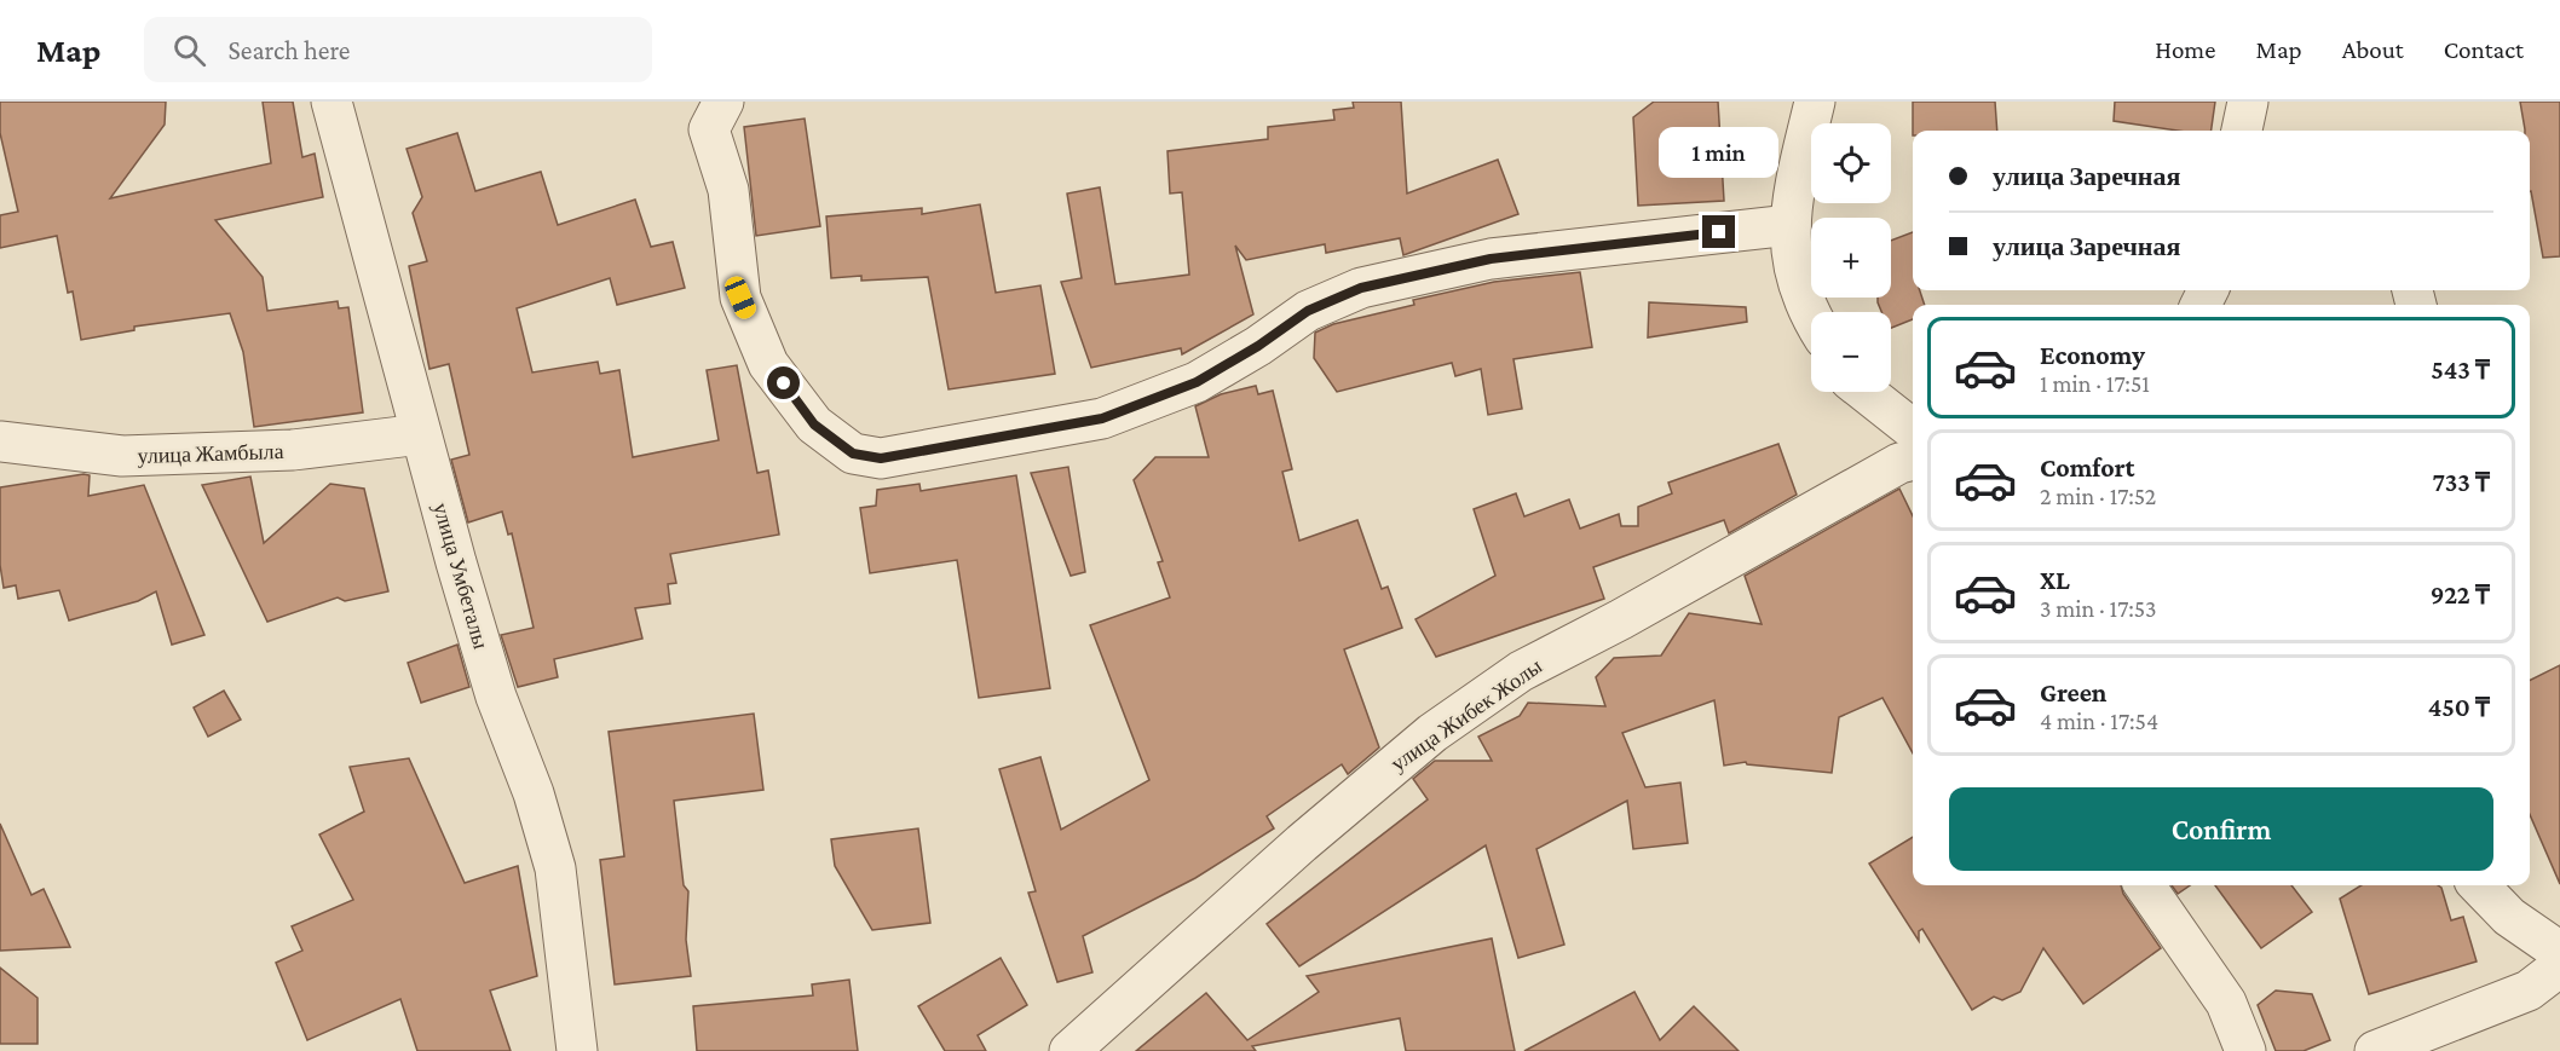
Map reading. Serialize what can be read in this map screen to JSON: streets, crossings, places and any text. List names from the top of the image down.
{
  "streets": {
    "street": ["улица Жамбыла", "улица Умбеталы", "улица Жибек Жолы"]
  },
  "crossings": [
    ["улица Жамбыла", "улица Умбеталы"]
  ],
  "page": {
    "header": "Map",
    "search": "Search here",
    "nav": [
      "Home",
      "Map",
      "About",
      "Contact"
    ],
    "map_buttons": ["+", "−"],
    "bubble": "1 min",
    "banner": ["улица Заречная", "улица Заречная"],
    "list": [
      {
        "name": "Economy",
        "note": "1 min · 17:51",
        "value": "543 ₸"
      },
      {
        "name": "Comfort",
        "note": "2 min · 17:52",
        "value": "733 ₸"
      },
      {
        "name": "XL",
        "note": "3 min · 17:53",
        "value": "922 ₸"
      },
      {
        "name": "Green",
        "note": "4 min · 17:54",
        "value": "450 ₸"
      }
    ],
    "buttons": "Confirm"
  }
}
